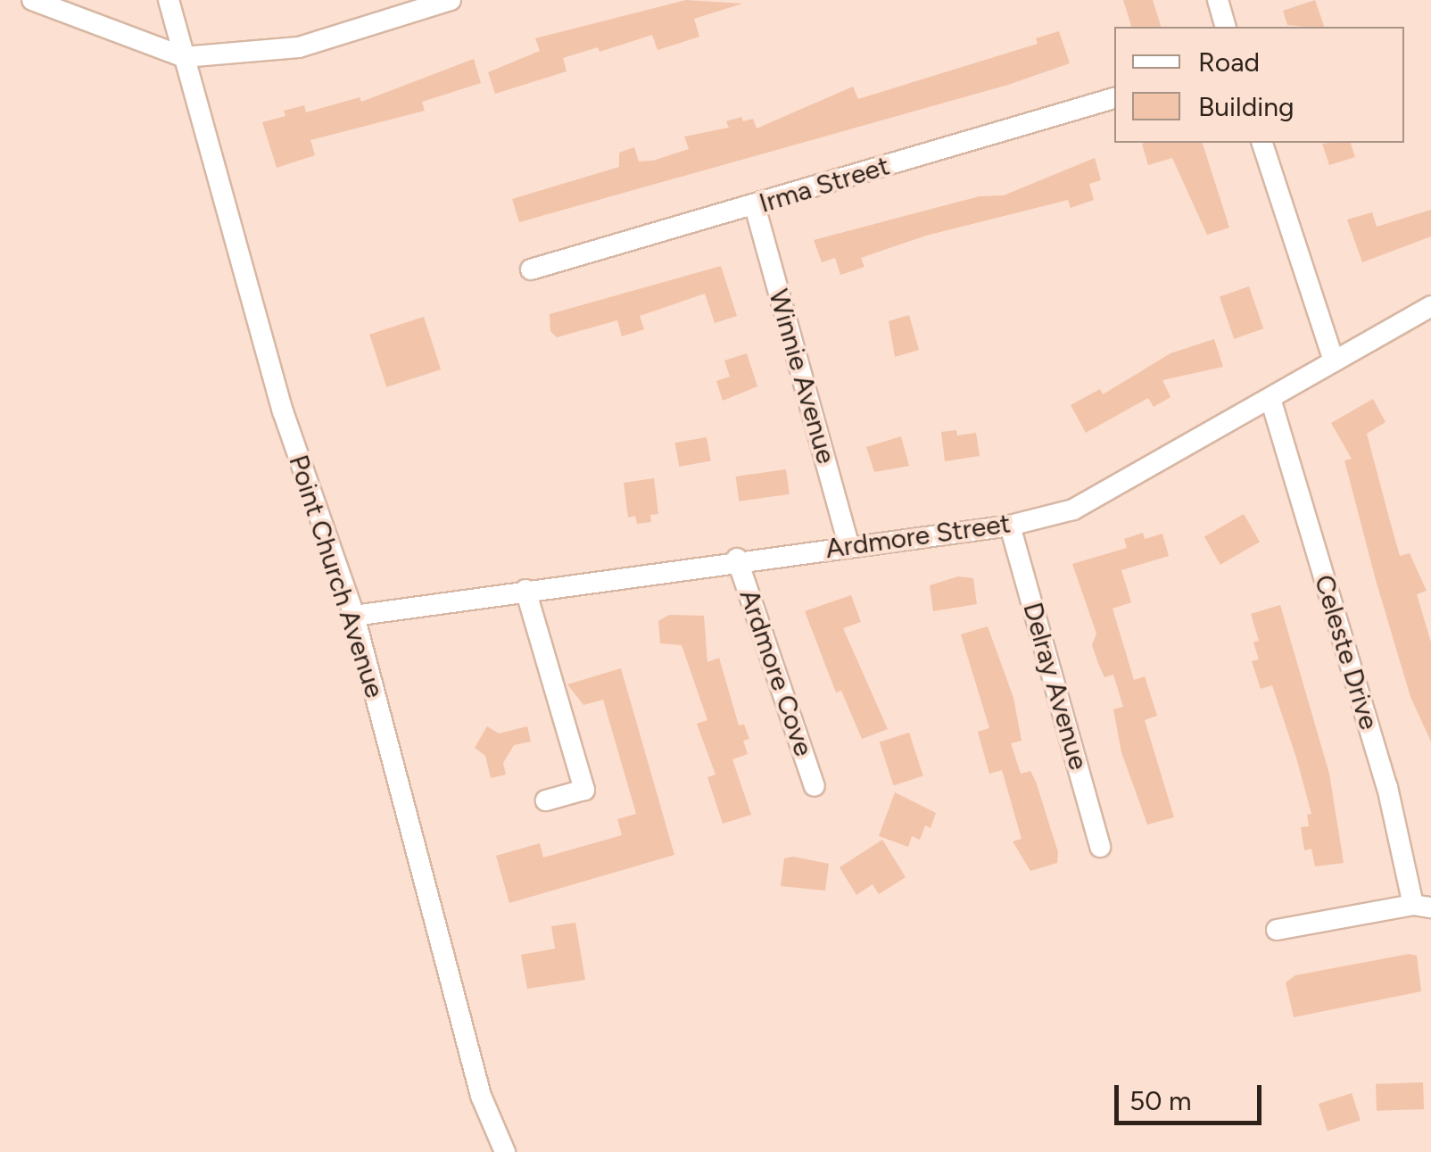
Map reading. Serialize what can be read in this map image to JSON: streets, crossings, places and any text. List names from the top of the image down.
{
  "streets": {
    "street": [
      "Irma Street",
      "Winnie Avenue",
      "Ardmore Street",
      "Point Church Avenue",
      "Celeste Drive",
      "Ardmore Cove",
      "Delray Avenue"
    ]
  },
  "crossings": [
    ["Irma Street", "Winnie Avenue"],
    ["Winnie Avenue", "Ardmore Street"],
    ["Ardmore Street", "Point Church Avenue"],
    ["Ardmore Street", "Celeste Drive"],
    ["Ardmore Street", "Ardmore Cove"],
    ["Ardmore Street", "Delray Avenue"]
  ],
  "legend": ["Road", "Building"],
  "scale_bar": "50 m"
}
